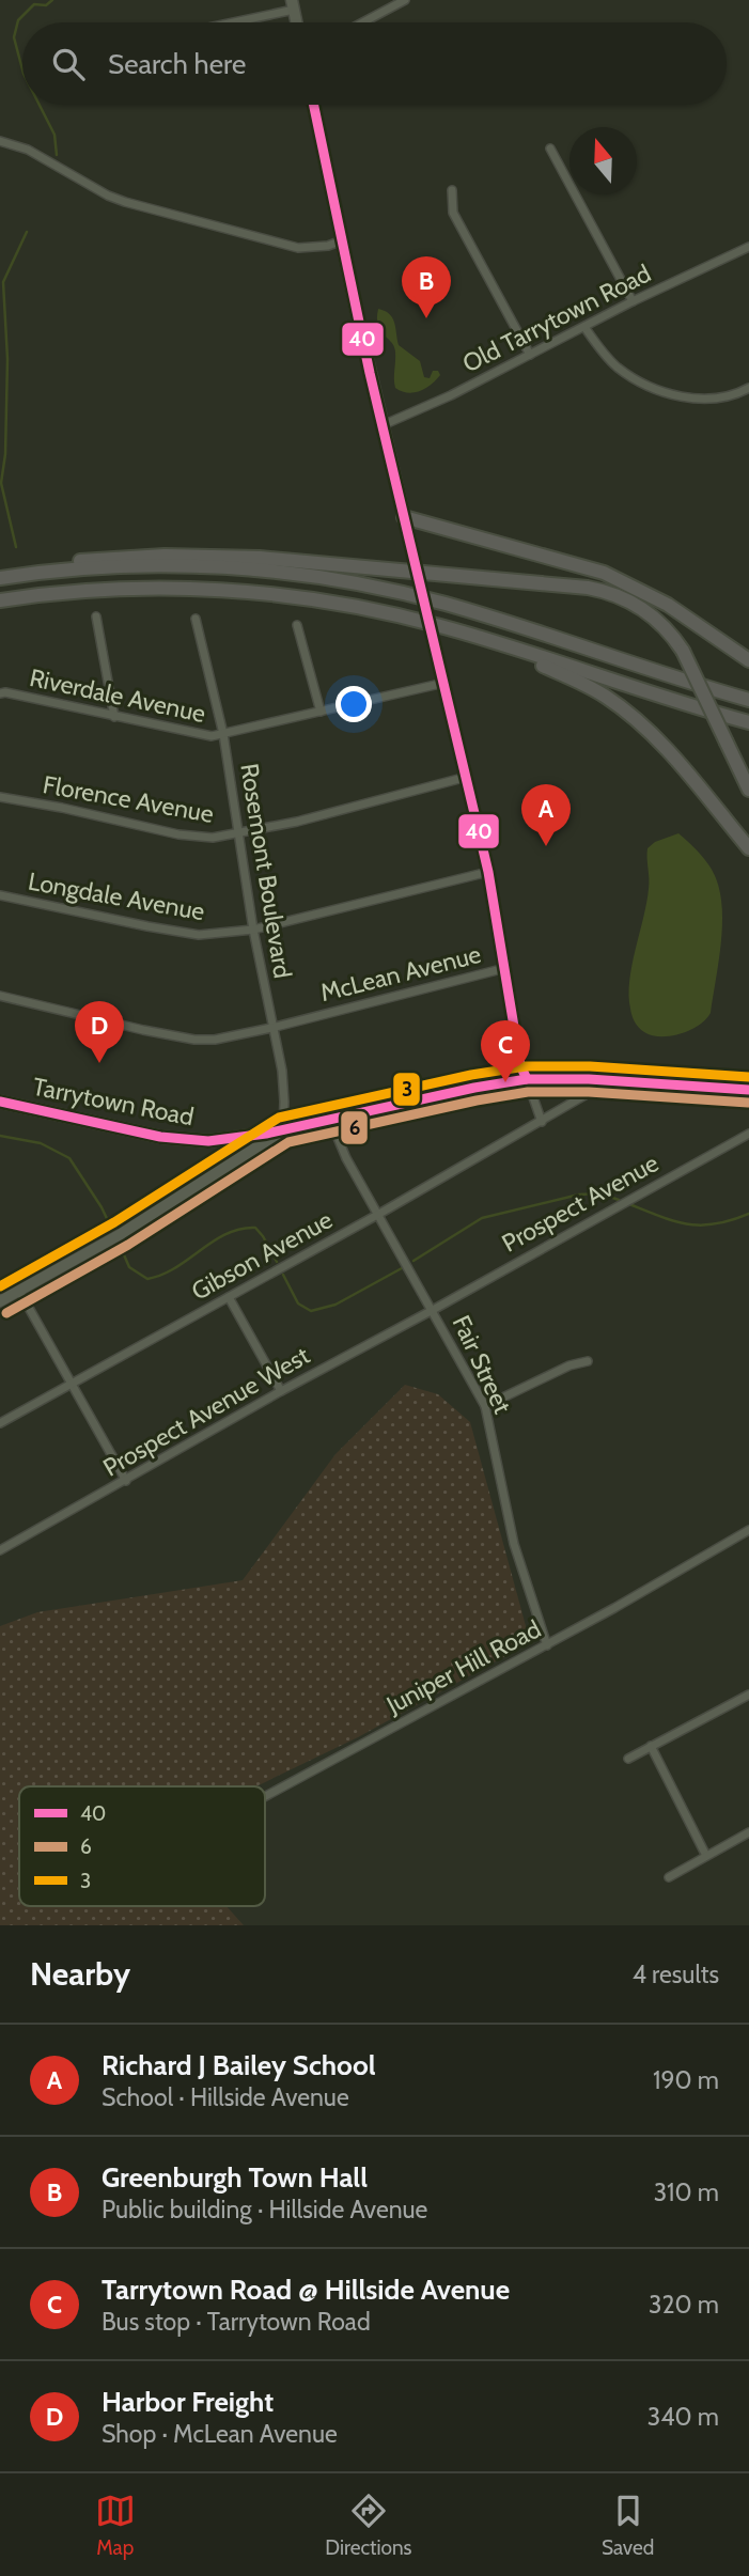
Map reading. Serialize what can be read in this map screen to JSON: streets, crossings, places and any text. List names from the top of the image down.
{
  "streets": {
    "main road": ["Tarrytown Road"],
    "street": [
      "Old Tarrytown Road",
      "Riverdale Avenue",
      "Florence Avenue",
      "Rosemont Boulevard",
      "Longdale Avenue",
      "McLean Avenue",
      "Prospect Avenue",
      "Gibson Avenue",
      "Fair Street",
      "Prospect Avenue West",
      "Juniper Hill Road"
    ]
  },
  "crossings": [
    ["Riverdale Avenue", "Rosemont Boulevard"],
    ["Florence Avenue", "Rosemont Boulevard"],
    ["Rosemont Boulevard", "Longdale Avenue"],
    ["Rosemont Boulevard", "McLean Avenue"],
    ["Rosemont Boulevard", "Tarrytown Road"],
    ["Tarrytown Road", "Gibson Avenue"],
    ["Tarrytown Road", "Fair Street"],
    ["Prospect Avenue", "Fair Street"],
    ["Prospect Avenue", "Prospect Avenue West"],
    ["Gibson Avenue", "Fair Street"],
    ["Fair Street", "Prospect Avenue West"],
    ["Fair Street", "Juniper Hill Road"]
  ],
  "lines": ["transit line 40", "transit line 3", "transit line 6"],
  "legend": ["40", "6", "3"],
  "north": "top",
  "page": {
    "search": "Search here",
    "pins": [
      "B",
      "A",
      "D",
      "C"
    ],
    "heading": ["Nearby", "4 results"],
    "list": [
      {
        "mark": "A",
        "name": "Richard J Bailey School",
        "note": "School · Hillside Avenue",
        "value": "190 m"
      },
      {
        "mark": "B",
        "name": "Greenburgh Town Hall",
        "note": "Public building · Hillside Avenue",
        "value": "310 m"
      },
      {
        "mark": "C",
        "name": "Tarrytown Road @ Hillside Avenue",
        "note": "Bus stop · Tarrytown Road",
        "value": "320 m"
      },
      {
        "mark": "D",
        "name": "Harbor Freight",
        "note": "Shop · McLean Avenue",
        "value": "340 m"
      }
    ],
    "nav": ["Map", "Directions", "Saved"]
  }
}
